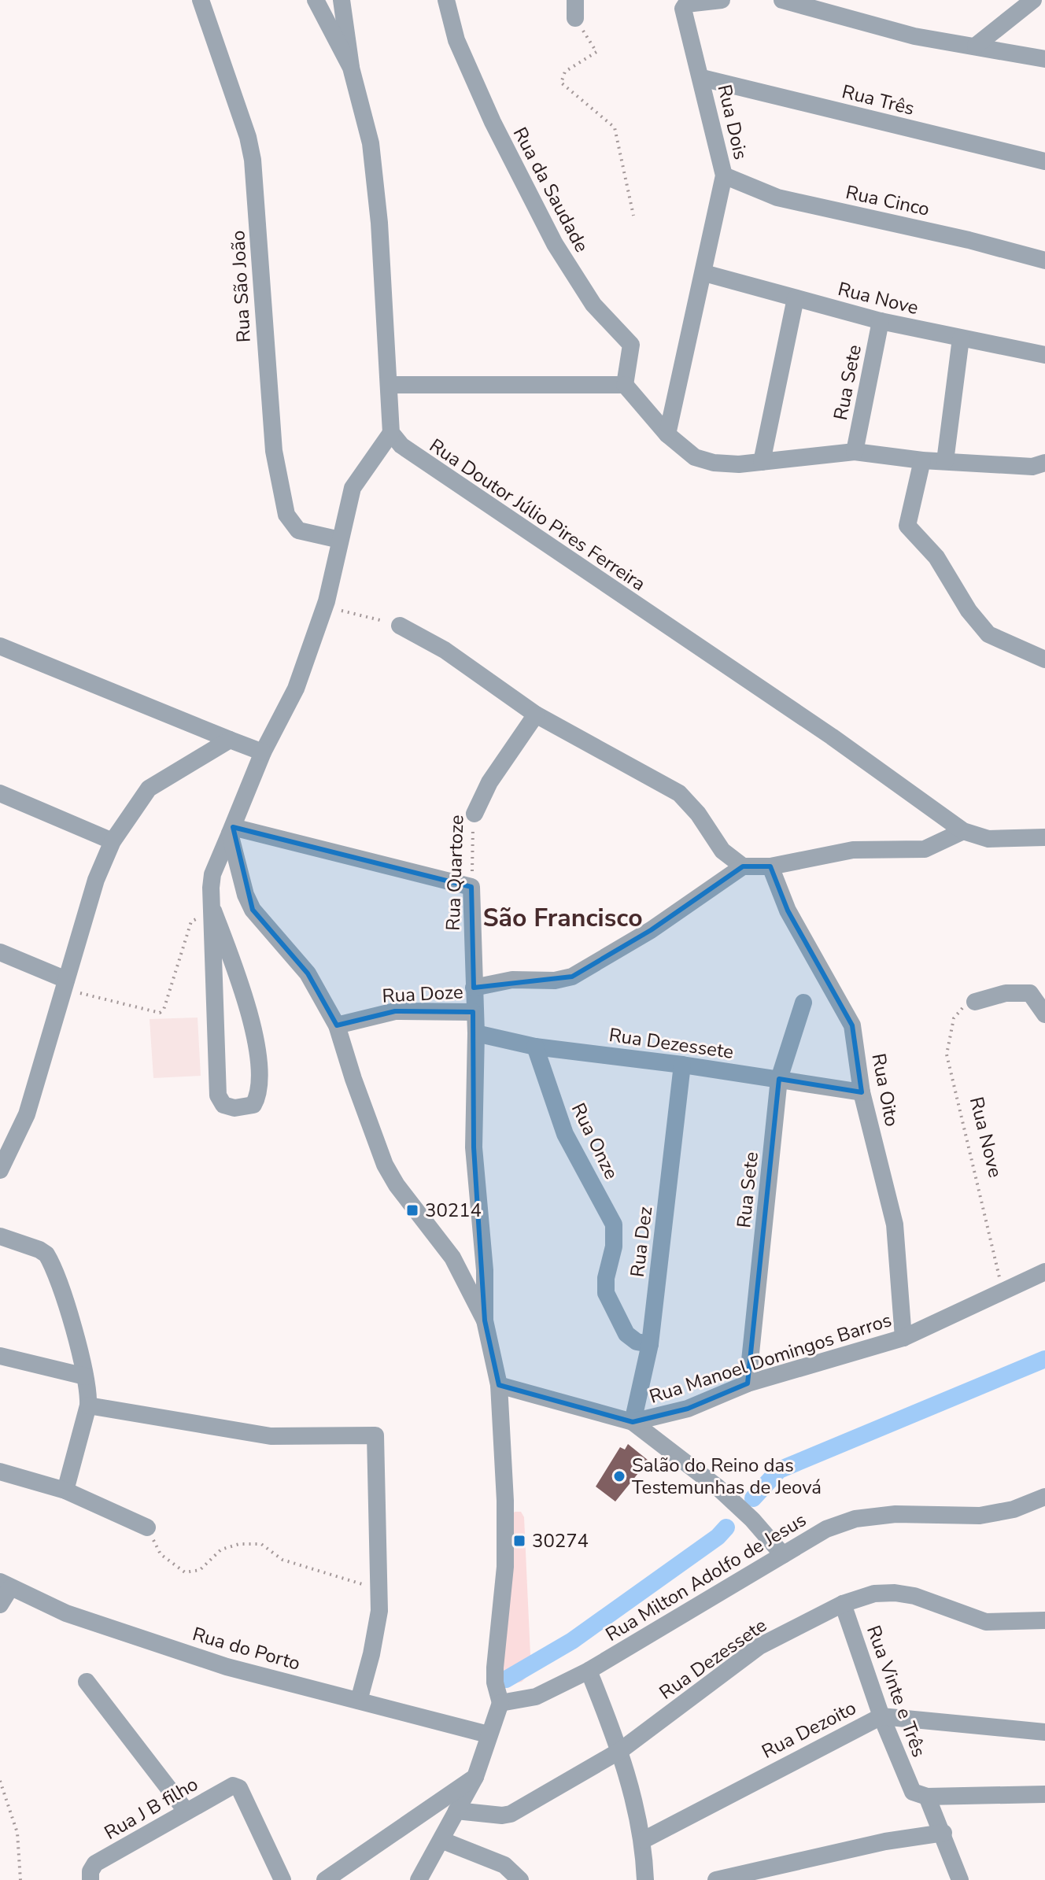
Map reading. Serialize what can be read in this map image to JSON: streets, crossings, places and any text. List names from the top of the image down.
{
  "streets": {
    "street": [
      "Rua Três",
      "Rua Dois",
      "Rua da Saudade",
      "Rua Cinco",
      "Rua São João",
      "Rua Nove",
      "Rua Sete",
      "Rua Doutor Júlio Pires Ferreira",
      "Rua Quartoze",
      "Rua Doze",
      "Rua Dezessete",
      "Rua Oito",
      "Rua Onze",
      "Rua Dez",
      "Rua Manoel Domingos Barros",
      "Rua Milton Adolfo de Jesus",
      "Rua do Porto",
      "Rua Vinte e Três",
      "Rua Dezoito",
      "Rua J B filho"
    ]
  },
  "crossings": [
    ["Rua Três", "Rua Dois"],
    ["Rua Dois", "Rua Cinco"],
    ["Rua Nove", "Rua Sete"],
    ["Rua Nove", "Rua Manoel Domingos Barros"],
    ["Rua Sete", "Rua Dezessete"],
    ["Rua Sete", "Rua Manoel Domingos Barros"],
    ["Rua Quartoze", "Rua Doze"],
    ["Rua Quartoze", "Rua Dezessete"],
    ["Rua Dezessete", "Rua Oito"],
    ["Rua Dezessete", "Rua Onze"],
    ["Rua Dezessete", "Rua Dez"],
    ["Rua Dezessete", "Rua Vinte e Três"],
    ["Rua Oito", "Rua Manoel Domingos Barros"],
    ["Rua Onze", "Rua Dez"],
    ["Rua Dez", "Rua Manoel Domingos Barros"],
    ["Rua Vinte e Três", "Rua Dezoito"]
  ],
  "districts": ["São Francisco"],
  "places": {
    "transit": ["30214", "30274"],
    "other": ["Salão do Reino das Testemunhas de Jeová"]
  }
}
